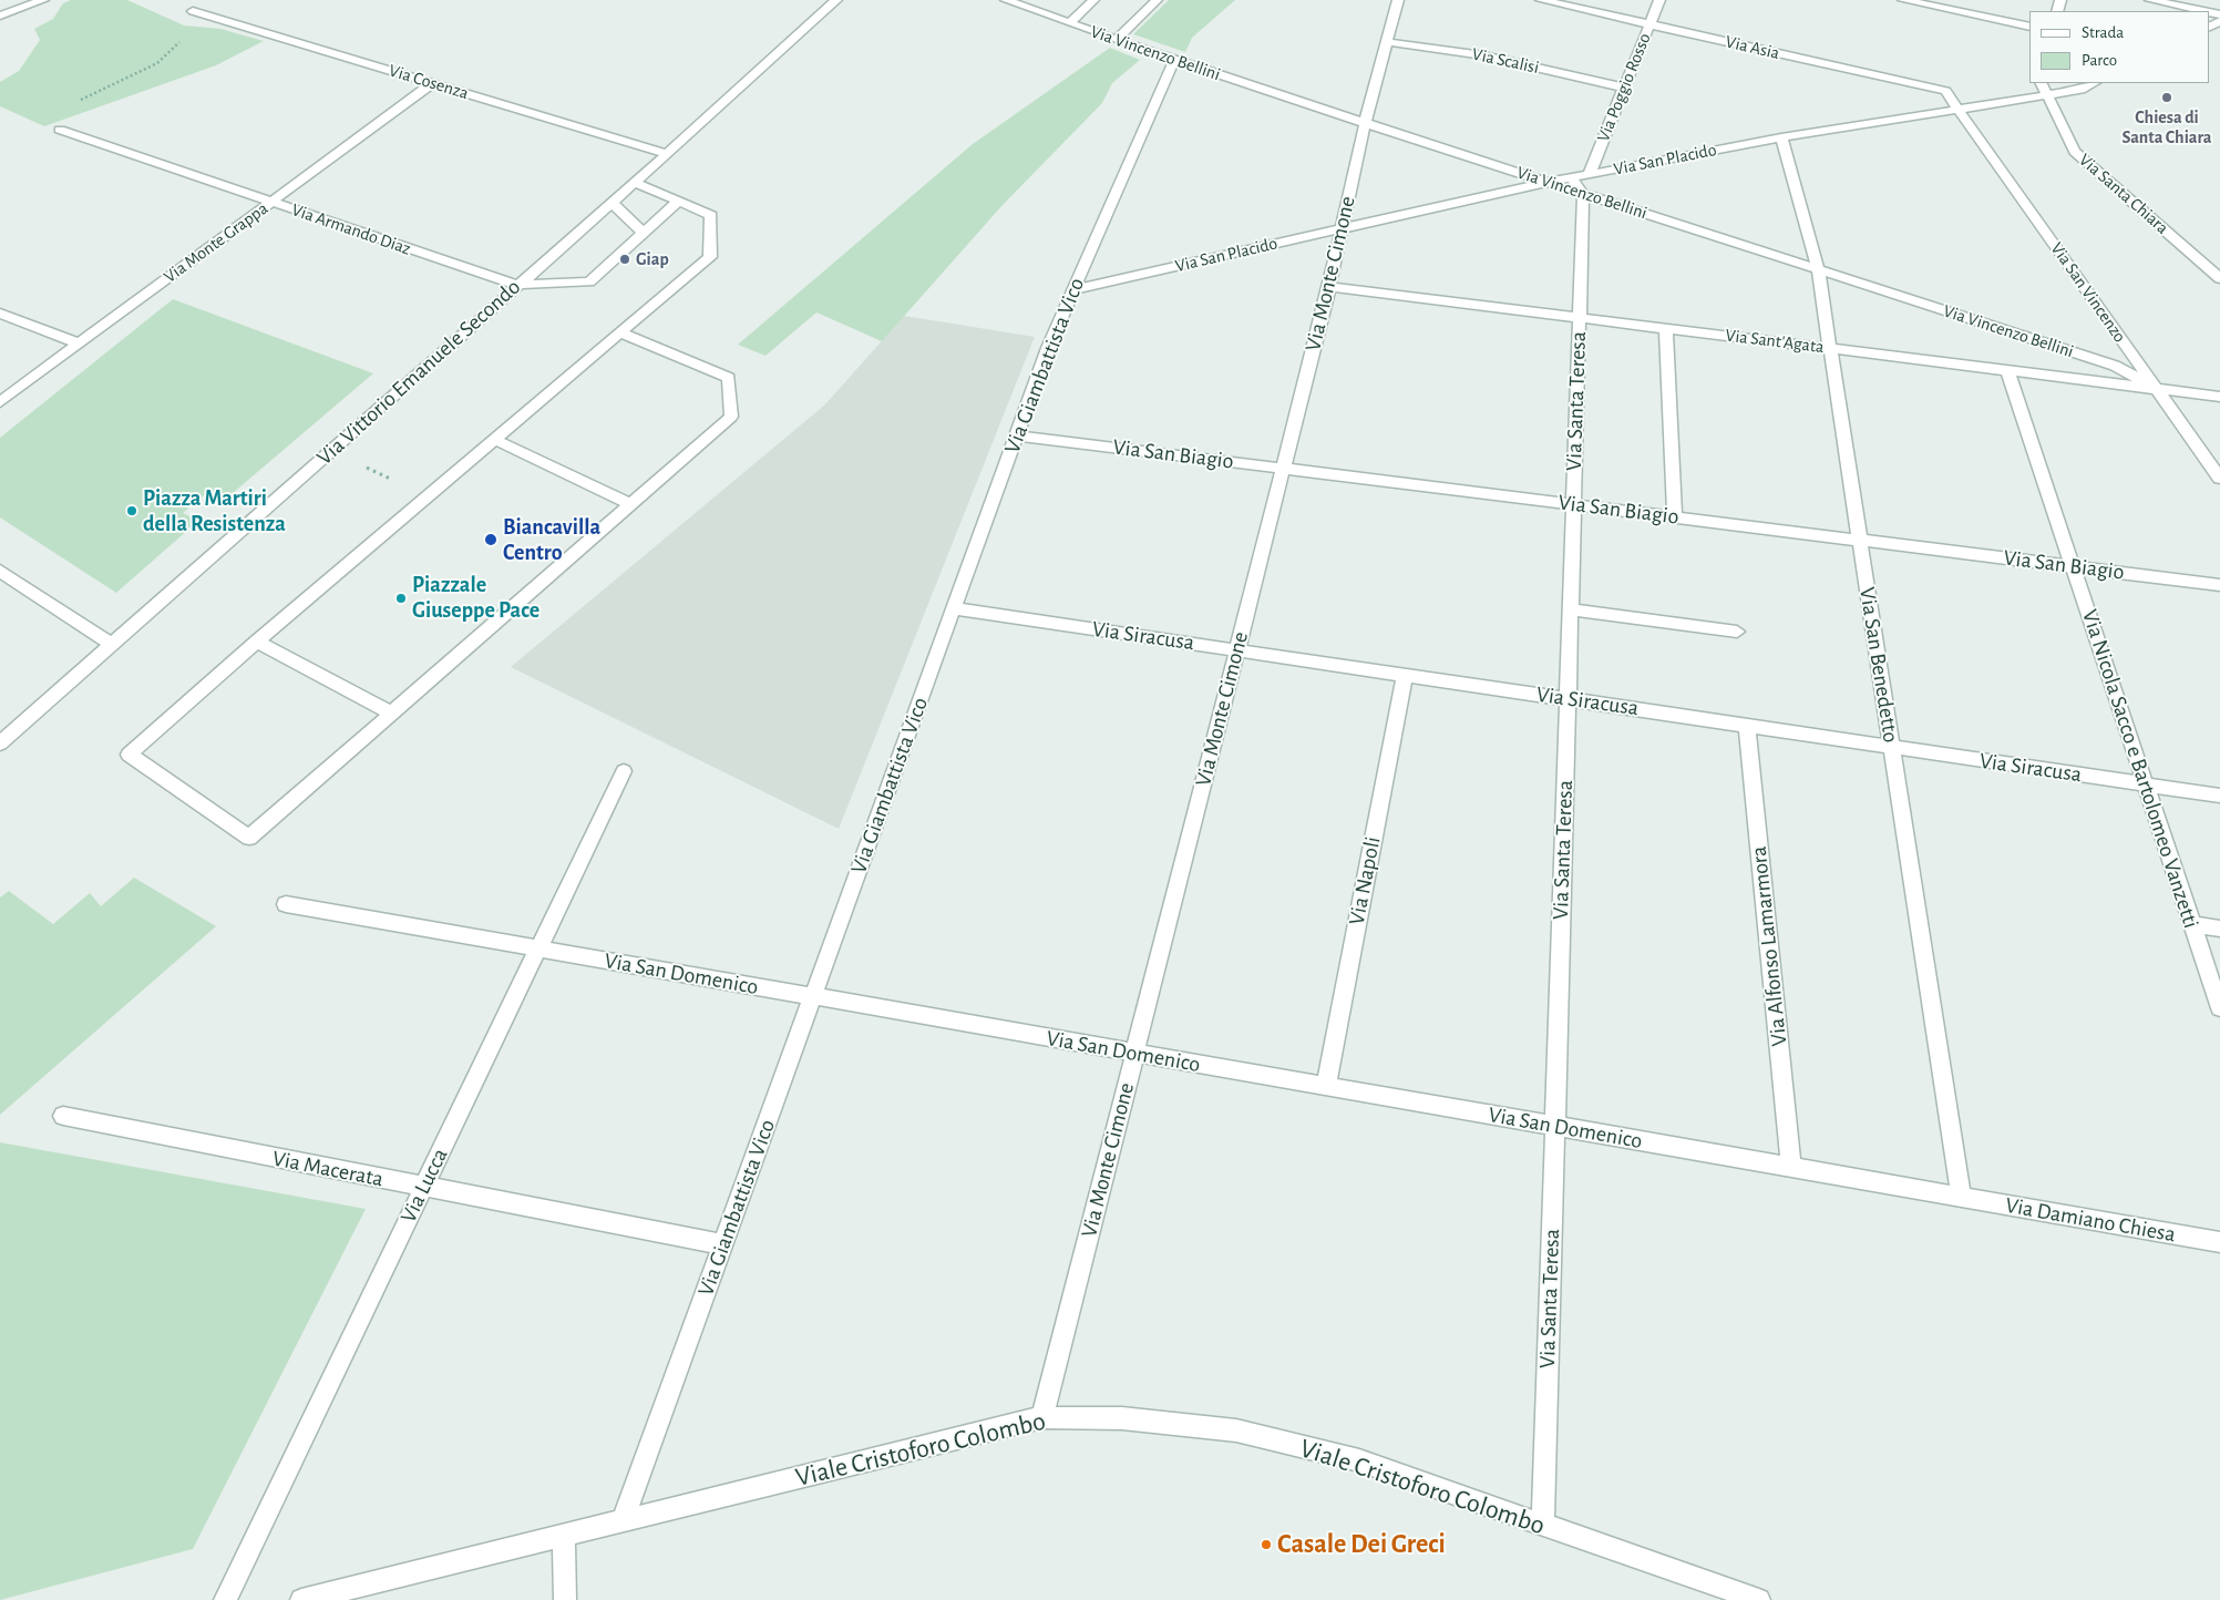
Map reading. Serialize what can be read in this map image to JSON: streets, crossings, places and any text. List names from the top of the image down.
{
  "streets": {
    "street": [
      "Via Asia",
      "Via Vincenzo Bellini",
      "Via Scalisi",
      "Via Cosenza",
      "Via Poggio Rosso",
      "Via San Placido",
      "Via Santa Chiara",
      "Via Armando Diaz",
      "Via Monte Grappa",
      "Via Monte Cimone",
      "Via San Vincenzo",
      "Via Sant'Agata",
      "Via Giambattista Vico",
      "Via Vittorio Emanuele Secondo",
      "Via Santa Teresa",
      "Via San Biagio",
      "Via Siracusa",
      "Via San Benedetto",
      "Via Nicola Sacco e Bartolomeo Vanzetti",
      "Via Napoli",
      "Via Alfonso Lamarmora",
      "Via San Domenico",
      "Via Macerata",
      "Via Lucca",
      "Via Damiano Chiesa",
      "Viale Cristoforo Colombo"
    ]
  },
  "crossings": [
    ["Via Asia", "Via Poggio Rosso"],
    ["Via Asia", "Via San Placido"],
    ["Via Asia", "Via San Vincenzo"],
    ["Via Vincenzo Bellini", "Via San Placido"],
    ["Via Vincenzo Bellini", "Via Monte Cimone"],
    ["Via Vincenzo Bellini", "Via San Vincenzo"],
    ["Via Vincenzo Bellini", "Via Sant'Agata"],
    ["Via Vincenzo Bellini", "Via Giambattista Vico"],
    ["Via Vincenzo Bellini", "Via Santa Teresa"],
    ["Via Vincenzo Bellini", "Via San Benedetto"],
    ["Via Scalisi", "Via Poggio Rosso"],
    ["Via Scalisi", "Via Monte Cimone"],
    ["Via Cosenza", "Via Monte Grappa"],
    ["Via Cosenza", "Via Vittorio Emanuele Secondo"],
    ["Via Poggio Rosso", "Via San Placido"],
    ["Via San Placido", "Via Santa Chiara"],
    ["Via San Placido", "Via Monte Cimone"],
    ["Via San Placido", "Via San Vincenzo"],
    ["Via San Placido", "Via Giambattista Vico"],
    ["Via San Placido", "Via San Benedetto"],
    ["Via Armando Diaz", "Via Monte Grappa"],
    ["Via Armando Diaz", "Via Vittorio Emanuele Secondo"],
    ["Via Monte Cimone", "Via Sant'Agata"],
    ["Via Monte Cimone", "Via San Biagio"],
    ["Via Monte Cimone", "Via Siracusa"],
    ["Via Monte Cimone", "Via San Domenico"],
    ["Via Monte Cimone", "Viale Cristoforo Colombo"],
    ["Via San Vincenzo", "Via Sant'Agata"],
    ["Via Sant'Agata", "Via Santa Teresa"],
    ["Via Sant'Agata", "Via San Benedetto"],
    ["Via Sant'Agata", "Via Nicola Sacco e Bartolomeo Vanzetti"],
    ["Via Giambattista Vico", "Via San Biagio"],
    ["Via Giambattista Vico", "Via Siracusa"],
    ["Via Giambattista Vico", "Via San Domenico"],
    ["Via Giambattista Vico", "Via Macerata"],
    ["Via Giambattista Vico", "Viale Cristoforo Colombo"],
    ["Via Santa Teresa", "Via San Biagio"],
    ["Via Santa Teresa", "Via Siracusa"],
    ["Via Santa Teresa", "Via San Domenico"],
    ["Via Santa Teresa", "Viale Cristoforo Colombo"],
    ["Via San Biagio", "Via San Benedetto"],
    ["Via San Biagio", "Via Nicola Sacco e Bartolomeo Vanzetti"],
    ["Via Siracusa", "Via San Benedetto"],
    ["Via Siracusa", "Via Nicola Sacco e Bartolomeo Vanzetti"],
    ["Via Siracusa", "Via Napoli"],
    ["Via Siracusa", "Via Alfonso Lamarmora"],
    ["Via San Benedetto", "Via San Domenico"],
    ["Via San Benedetto", "Via Damiano Chiesa"],
    ["Via Napoli", "Via San Domenico"],
    ["Via Alfonso Lamarmora", "Via San Domenico"],
    ["Via San Domenico", "Via Lucca"],
    ["Via San Domenico", "Via Damiano Chiesa"],
    ["Via Macerata", "Via Lucca"]
  ],
  "places": [
    "Chiesa di Santa Chiara",
    "Giap",
    "Piazza Martiri della Resistenza",
    "Biancavilla Centro",
    "Piazzale Giuseppe Pace",
    "Casale Dei Greci"
  ],
  "legend": ["Strada", "Parco"]
}
